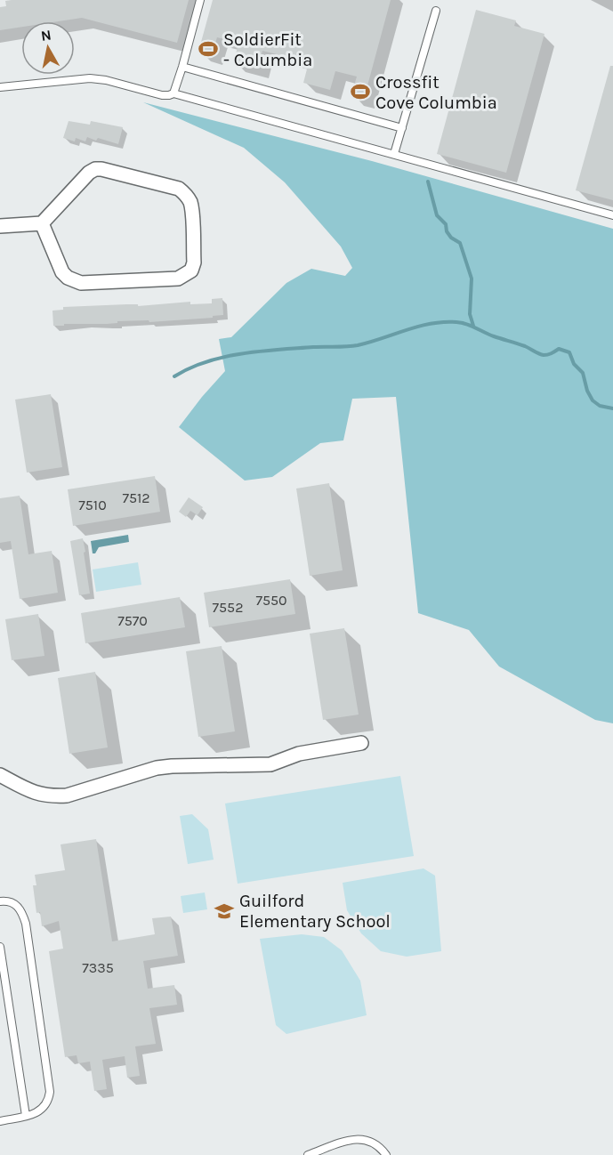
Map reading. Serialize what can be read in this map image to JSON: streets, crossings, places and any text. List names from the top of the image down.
{
  "places": {
    "sports": ["SoldierFit - Columbia", "Crossfit Cove Columbia"],
    "school or university": ["Guilford Elementary School"]
  },
  "house_numbers": [
    "7512",
    "7510",
    "7550",
    "7552",
    "7570",
    "7335"
  ],
  "north": "top"
}
